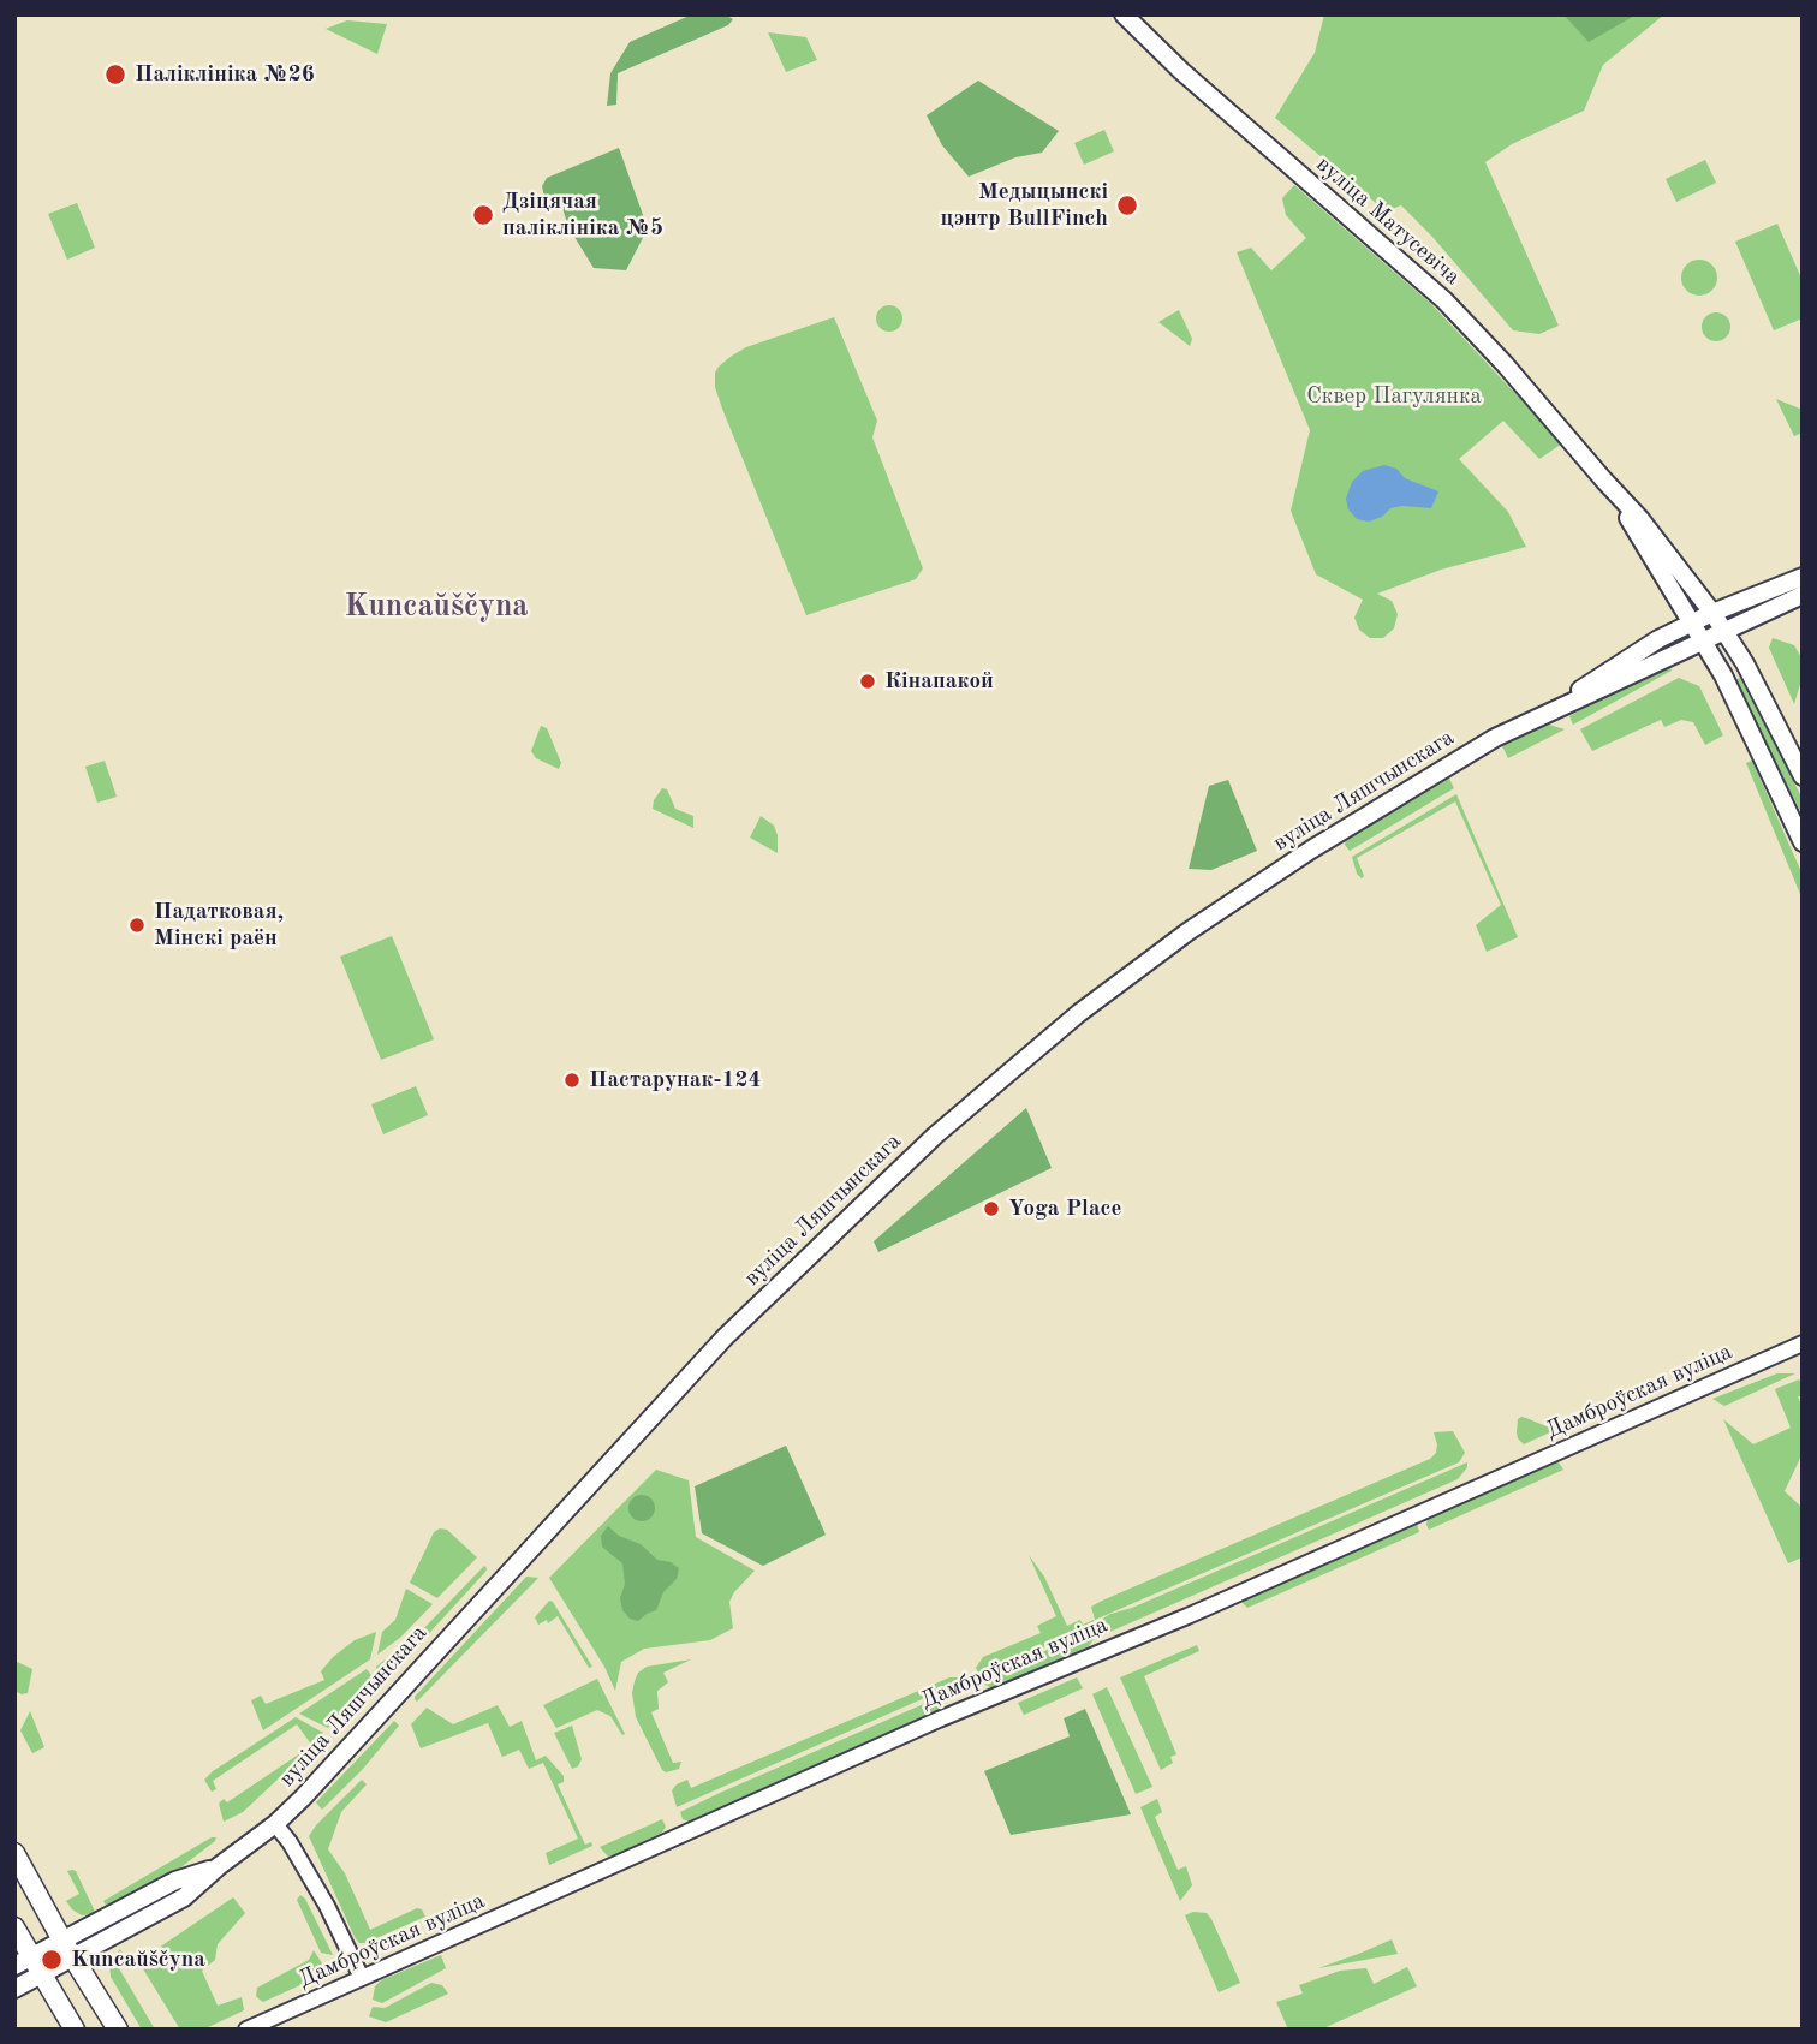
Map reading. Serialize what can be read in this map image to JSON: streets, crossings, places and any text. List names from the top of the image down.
{
  "streets": {
    "main road": ["вуліца Матусевіча", "вуліца Ляшчынскага"],
    "street": ["Дамброўская вуліца"]
  },
  "crossings": [
    ["вуліца Матусевіча", "вуліца Ляшчынскага"]
  ],
  "districts": ["Kuncaŭščyna"],
  "parks": ["Сквер Пагулянка"],
  "places": [
    "Паліклініка №26",
    "Медыцынскі цэнтр BullFinch",
    "Дзіцячая паліклініка №5",
    "Кінапакой",
    "Падатковая, Мінскі раён",
    "Пастарунак-124",
    "Yoga Place",
    "Kuncaŭščyna"
  ]
}
